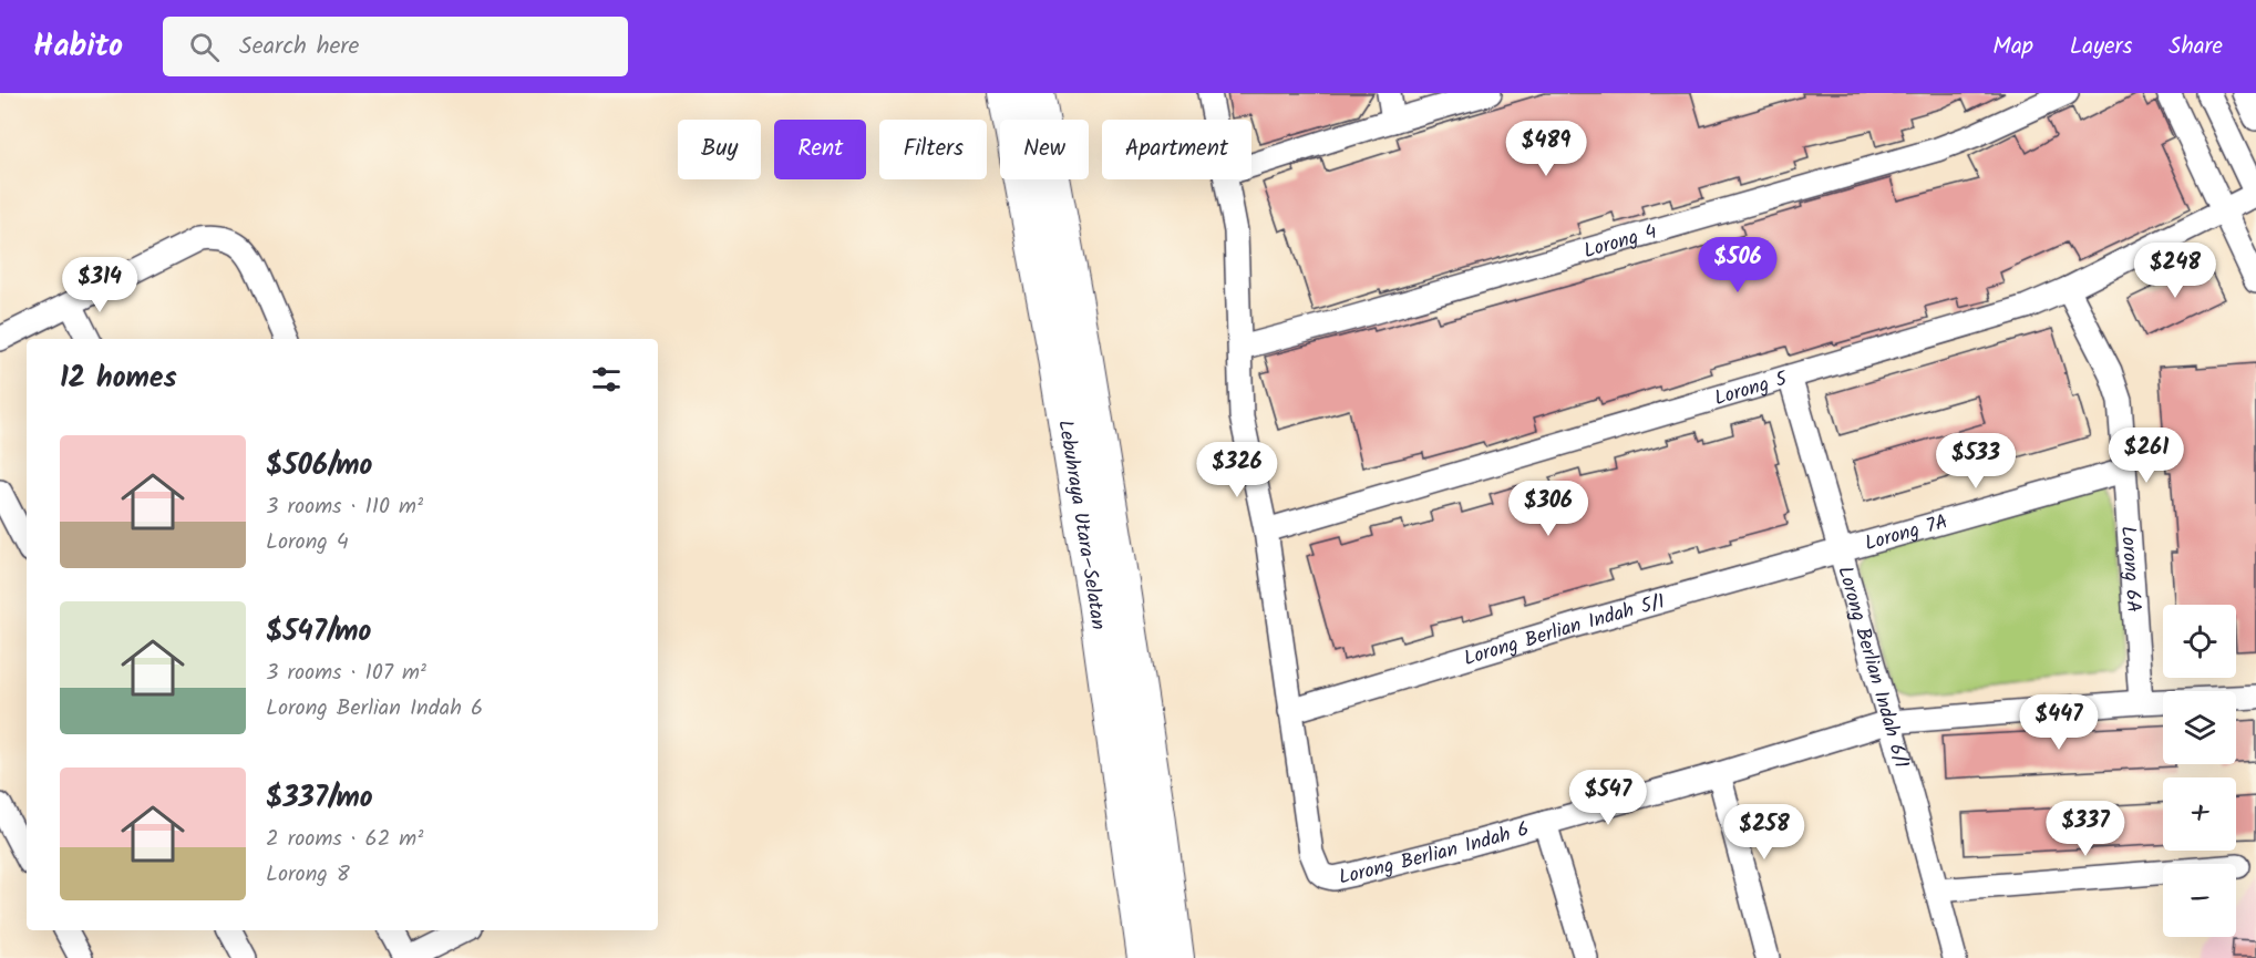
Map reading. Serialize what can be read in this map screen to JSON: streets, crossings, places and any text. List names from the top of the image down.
{
  "streets": {
    "highway": ["Lebuhraya Utara–Selatan"],
    "street": [
      "Lorong 4",
      "Lorong 5",
      "Lorong 7A",
      "Lorong 6A",
      "Lorong Berlian Indah 5/1",
      "Lorong Berlian Indah 6/1",
      "Lorong Berlian Indah 6"
    ]
  },
  "crossings": [
    ["Lorong 5", "Lorong 6A"],
    ["Lorong 5", "Lorong Berlian Indah 6/1"],
    ["Lorong 7A", "Lorong 6A"],
    ["Lorong 7A", "Lorong Berlian Indah 5/1"],
    ["Lorong 7A", "Lorong Berlian Indah 6/1"],
    ["Lorong 6A", "Lorong Berlian Indah 6"],
    ["Lorong Berlian Indah 5/1", "Lorong Berlian Indah 6/1"],
    ["Lorong Berlian Indah 5/1", "Lorong Berlian Indah 6"],
    ["Lorong Berlian Indah 6/1", "Lorong Berlian Indah 6"]
  ],
  "page": {
    "header": "Habito",
    "search": "Search here",
    "nav": ["Map", "Layers", "Share"],
    "chip": [
      "Buy",
      "Rent",
      "Filters",
      "New",
      "Apartment"
    ],
    "price": [
      "$489",
      "$506",
      "$248",
      "$314",
      "$261",
      "$533",
      "$326",
      "$306",
      "$447",
      "$547",
      "$337",
      "$258"
    ],
    "heading": "12 homes",
    "list": [
      {
        "name": "$506/mo",
        "note": "3 rooms · 110 m² · Lorong 4"
      },
      {
        "name": "$547/mo",
        "note": "3 rooms · 107 m² · Lorong Berlian Indah 6"
      },
      {
        "name": "$337/mo",
        "note": "2 rooms · 62 m² · Lorong 8"
      }
    ],
    "map_buttons": ["+", "−"]
  }
}
